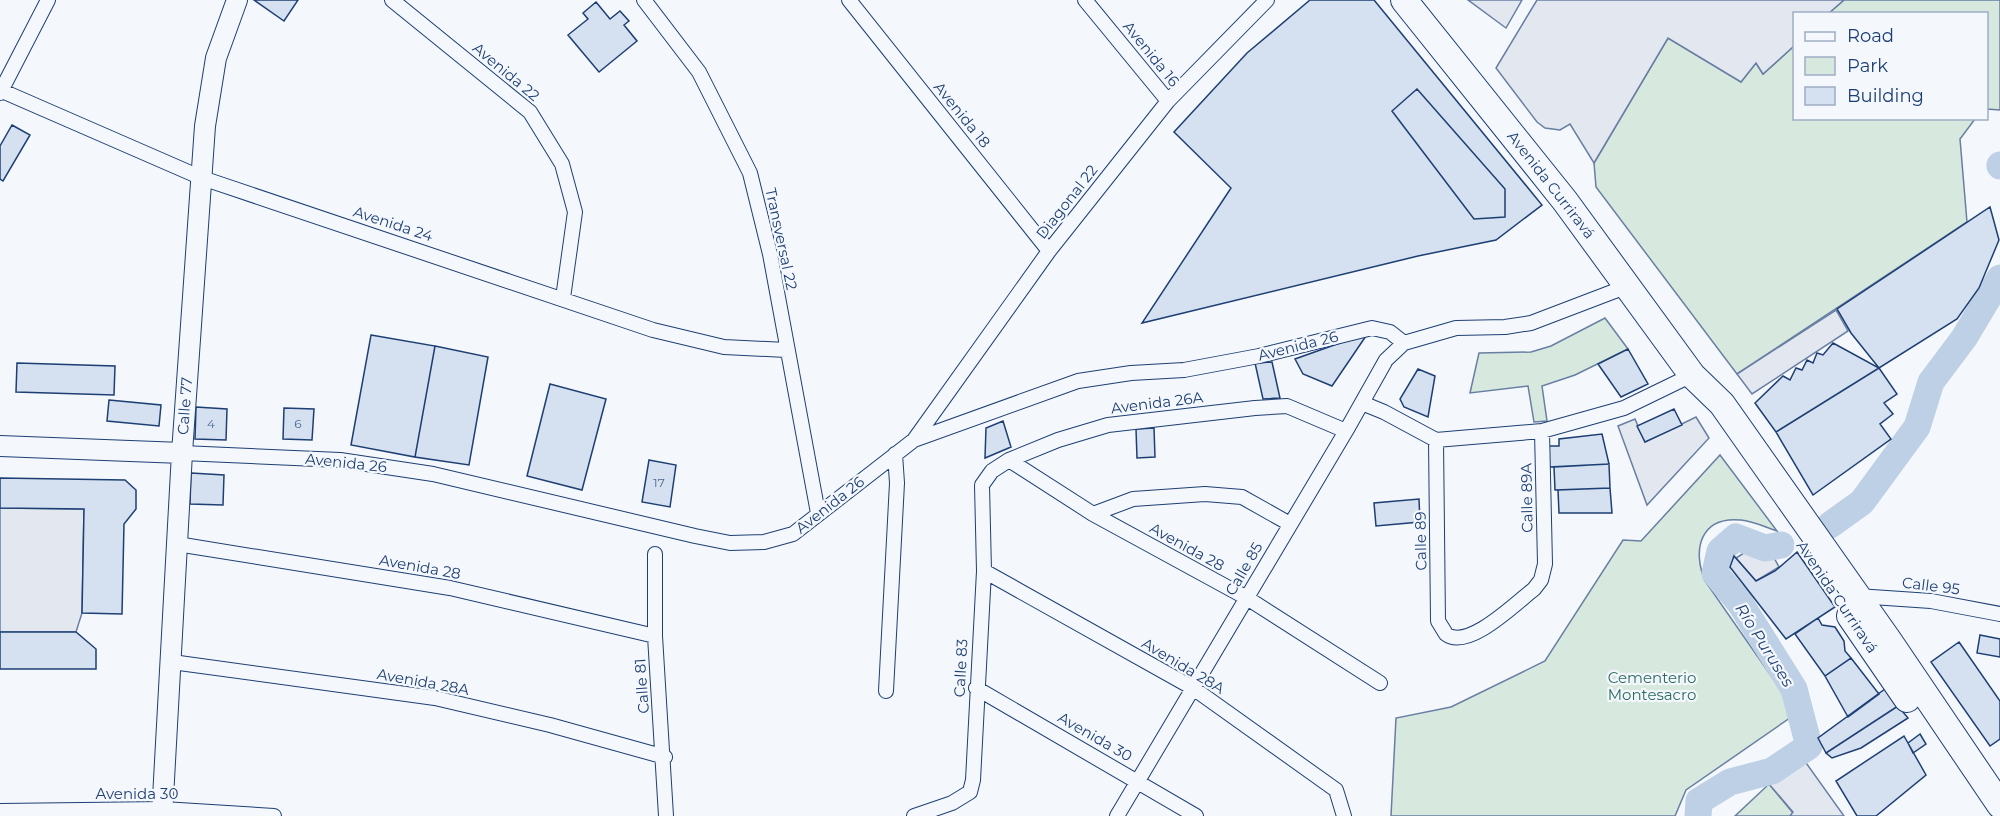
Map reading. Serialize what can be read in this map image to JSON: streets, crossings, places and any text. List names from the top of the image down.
{
  "streets": {
    "highway": ["Avenida Curriravá"],
    "street": [
      "Avenida 16",
      "Avenida 22",
      "Avenida 18",
      "Diagonal 22",
      "Avenida 24",
      "Transversal 22",
      "Avenida 26",
      "Avenida 26A",
      "Calle 77",
      "Calle 89A",
      "Calle 89",
      "Avenida 28",
      "Calle 85",
      "Calle 95",
      "Avenida 28A",
      "Calle 83",
      "Calle 81",
      "Avenida 30"
    ]
  },
  "crossings": [
    ["Avenida 16", "Diagonal 22"],
    ["Avenida 22", "Avenida 24"],
    ["Avenida 18", "Diagonal 22"],
    ["Avenida Curriravá", "Calle 95"],
    ["Diagonal 22", "Avenida 26"],
    ["Avenida 24", "Transversal 22"],
    ["Avenida 24", "Calle 77"],
    ["Transversal 22", "Avenida 26"],
    ["Avenida 26", "Calle 77"],
    ["Avenida 26", "Calle 85"],
    ["Avenida 26A", "Avenida 28"],
    ["Avenida 26A", "Calle 85"],
    ["Avenida 26A", "Calle 83"],
    ["Calle 77", "Avenida 28"],
    ["Calle 77", "Avenida 28A"],
    ["Calle 77", "Avenida 30"],
    ["Calle 89A", "Calle 89"],
    ["Avenida 28", "Calle 85"],
    ["Avenida 28", "Calle 81"],
    ["Calle 85", "Avenida 28A"],
    ["Calle 85", "Avenida 30"],
    ["Avenida 28A", "Calle 83"],
    ["Avenida 28A", "Calle 81"],
    ["Calle 83", "Avenida 30"]
  ],
  "water": ["Río Puruses"],
  "parks": ["Cementerio Montesacro"],
  "house_numbers": ["4", "6", "17"],
  "legend": ["Road", "Park", "Building"]
}
